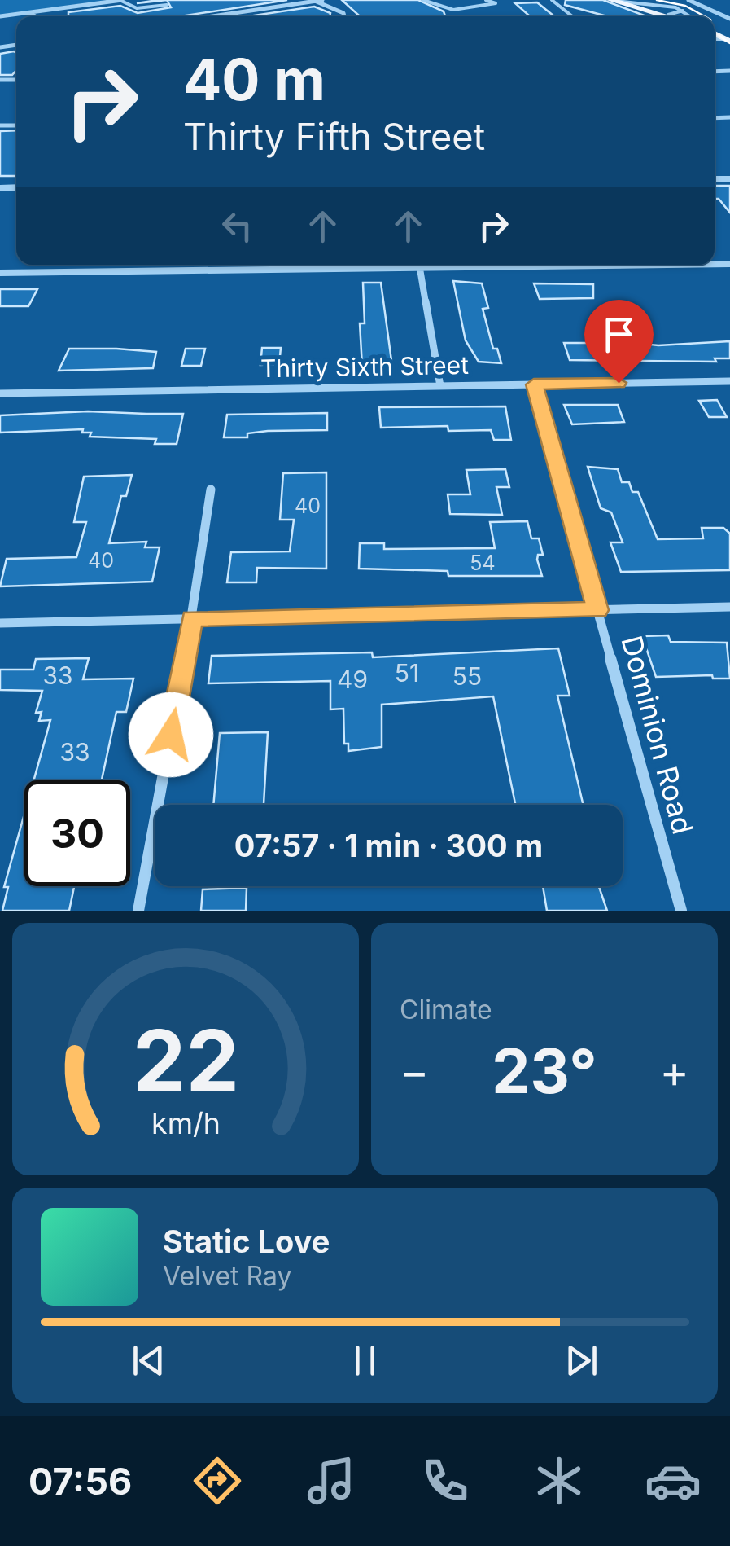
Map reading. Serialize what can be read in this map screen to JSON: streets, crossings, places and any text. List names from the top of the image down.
{
  "streets": {
    "street": ["Thirty Sixth Street", "Dominion Road"]
  },
  "crossings": [
    ["Thirty Sixth Street", "Dominion Road"]
  ],
  "house_numbers": [
    "40",
    "40",
    "54",
    "51",
    "33",
    "55",
    "49",
    "33"
  ],
  "page": {
    "turn": ["40 m", "Thirty Fifth Street"],
    "limit": "30",
    "trip": "07:57 · 1 min · 300 m",
    "tile": "Climate",
    "heat": ["−", "23°", "+"],
    "song": ["Static Love", "Velvet Ray"],
    "tabs": "07:56",
    "gauge": ["22", "km/h"]
  }
}
